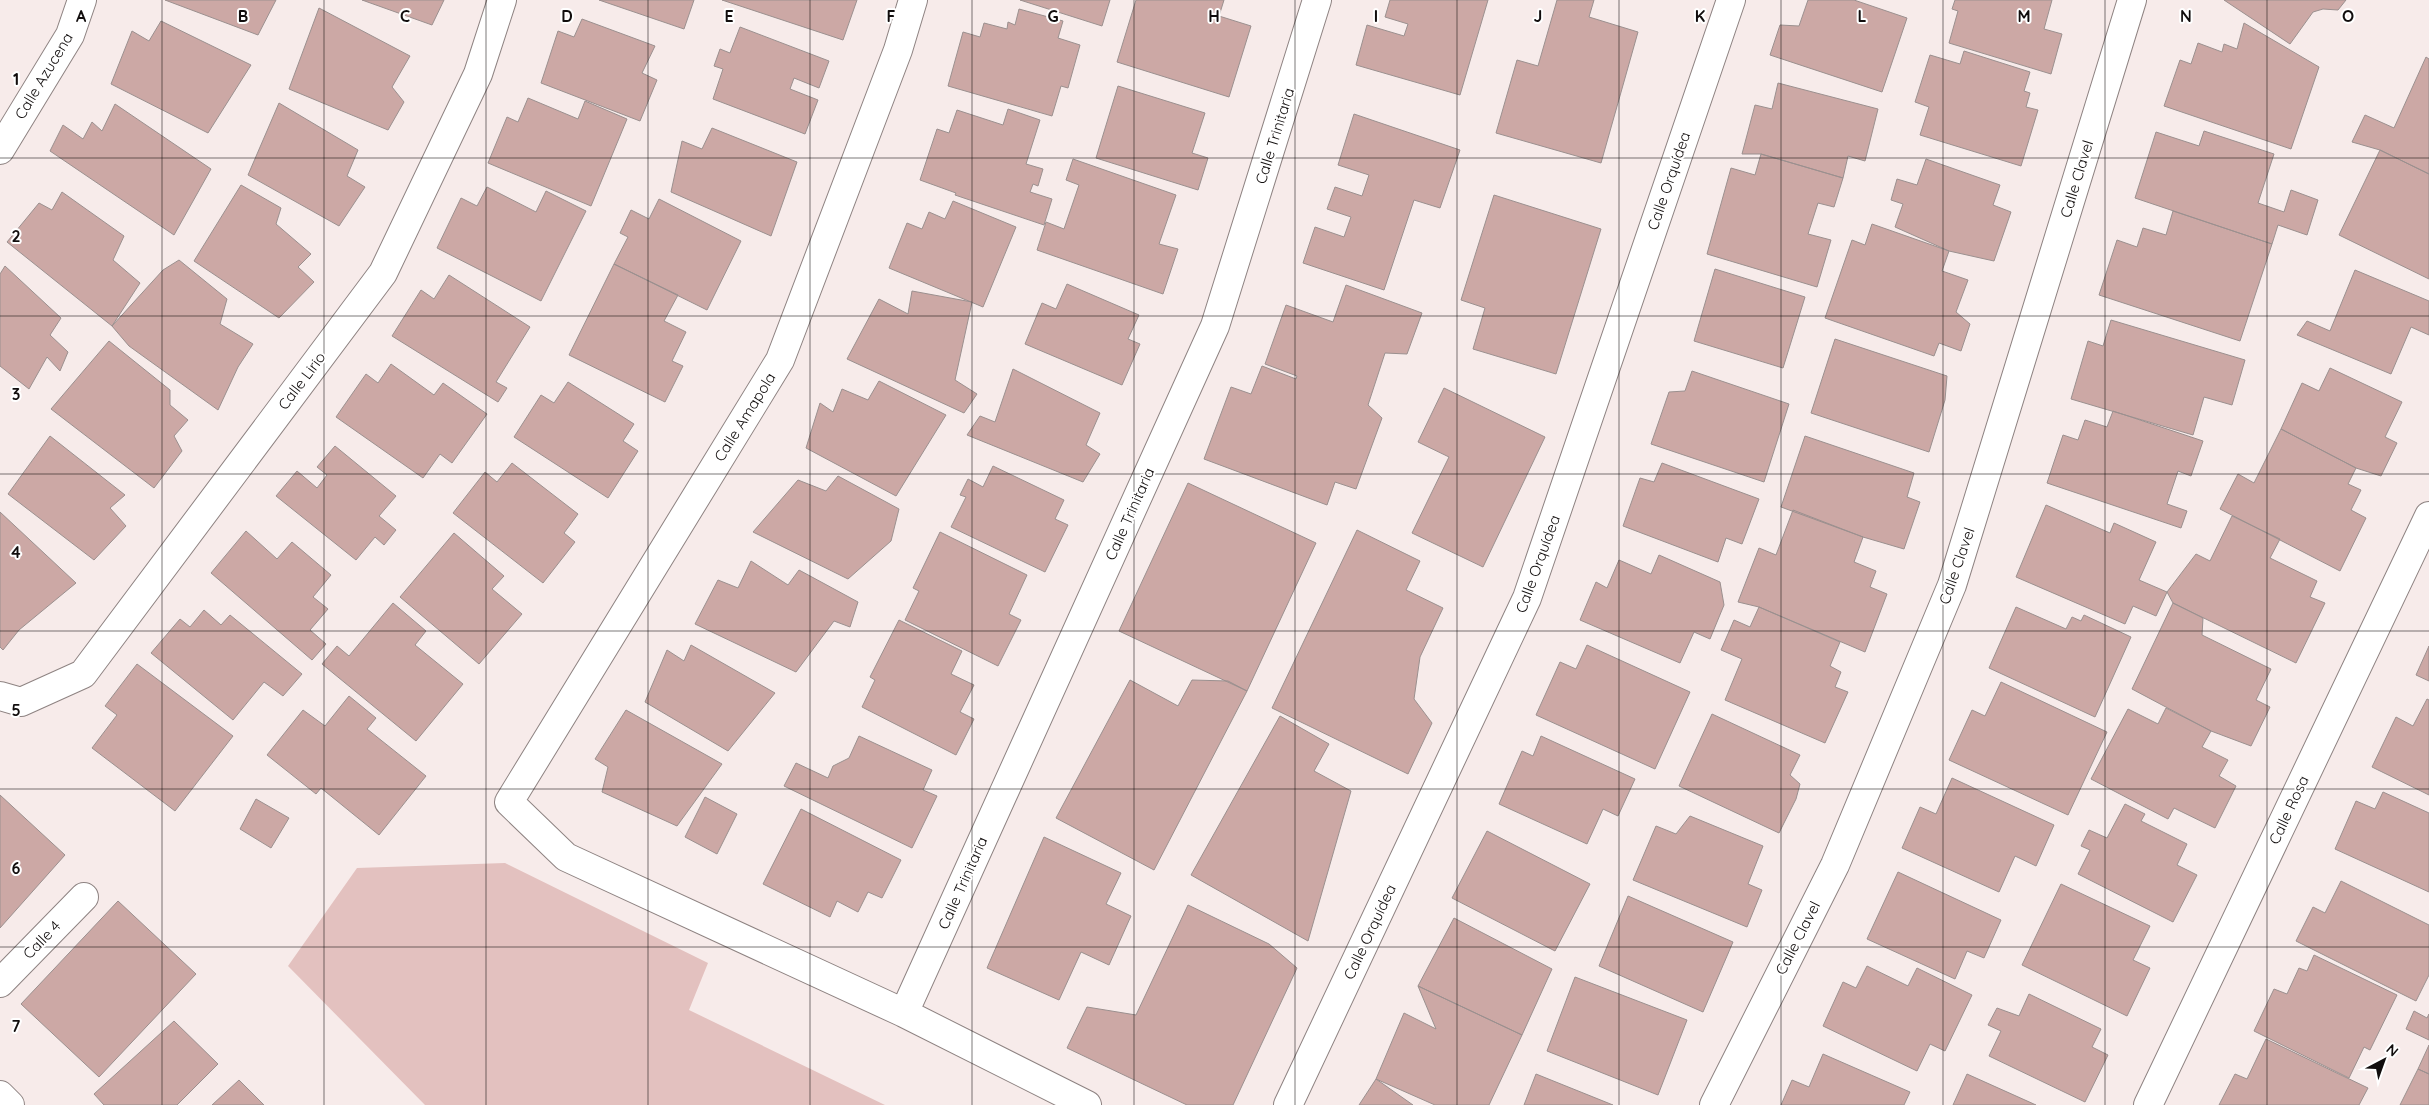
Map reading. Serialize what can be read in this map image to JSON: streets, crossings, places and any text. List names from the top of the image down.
{
  "streets": {
    "street": [
      "Calle Azucena",
      "Calle Trinitaria",
      "Calle Clavel",
      "Calle Orquídea",
      "Calle Lirio",
      "Calle Amapola",
      "Calle Rosa",
      "Calle 4"
    ]
  },
  "crossings": [
    ["Calle Trinitaria", "Calle Amapola"]
  ],
  "north": "top right",
  "grid": {
    "columns": [
      "A",
      "B",
      "C",
      "D",
      "E",
      "F",
      "G",
      "H",
      "I",
      "J",
      "K",
      "L",
      "M",
      "N",
      "O"
    ],
    "rows": [
      "1",
      "2",
      "3",
      "4",
      "5",
      "6",
      "7"
    ]
  }
}
